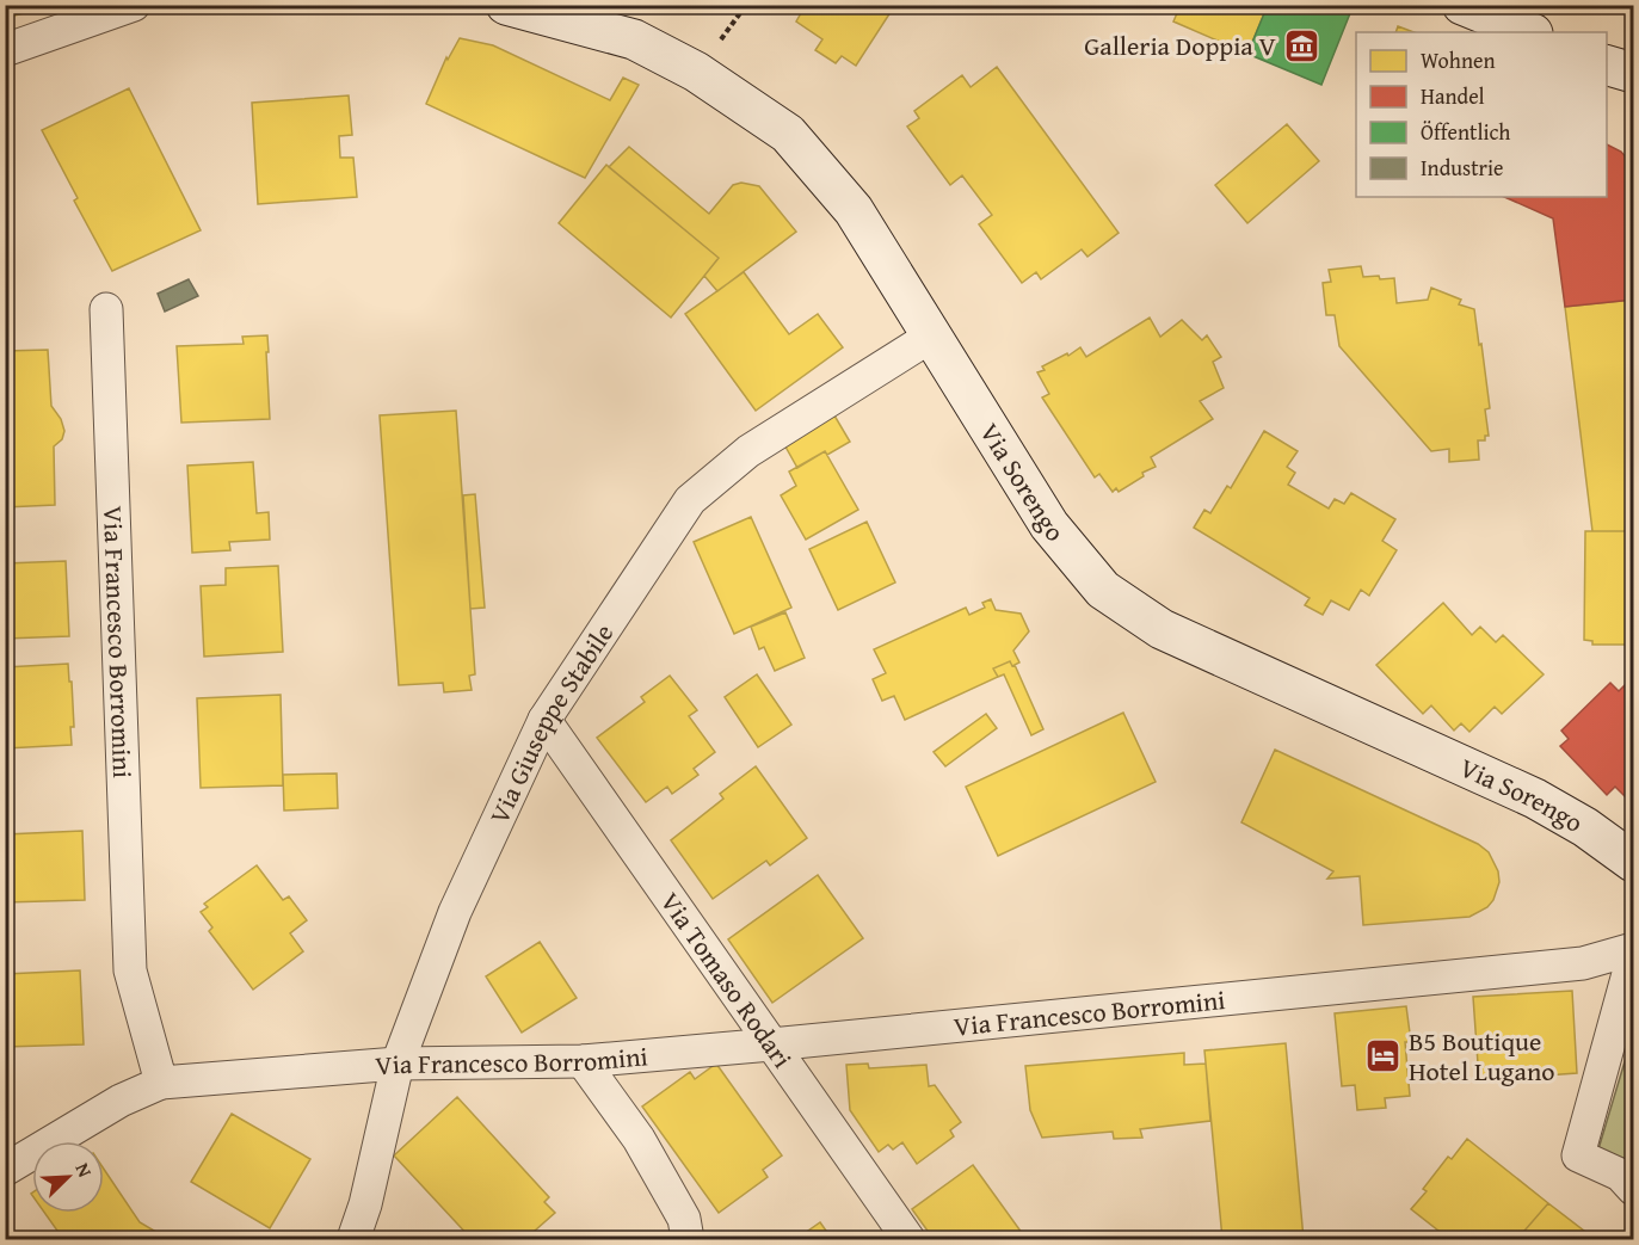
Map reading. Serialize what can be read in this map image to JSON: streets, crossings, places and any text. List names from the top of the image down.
{
  "streets": {
    "main road": ["Via Sorengo"],
    "street": ["Via Francesco Borromini", "Via Giuseppe Stabile", "Via Tomaso Rodari"]
  },
  "crossings": [
    ["Via Sorengo", "Via Giuseppe Stabile"],
    ["Via Francesco Borromini", "Via Giuseppe Stabile"],
    ["Via Francesco Borromini", "Via Tomaso Rodari"],
    ["Via Giuseppe Stabile", "Via Tomaso Rodari"]
  ],
  "places": {
    "museum": ["Galleria Doppia V"],
    "hotel": ["B5 Boutique Hotel Lugano"]
  },
  "legend": [
    "Wohnen",
    "Handel",
    "Öffentlich",
    "Industrie"
  ],
  "north": "top right"
}
